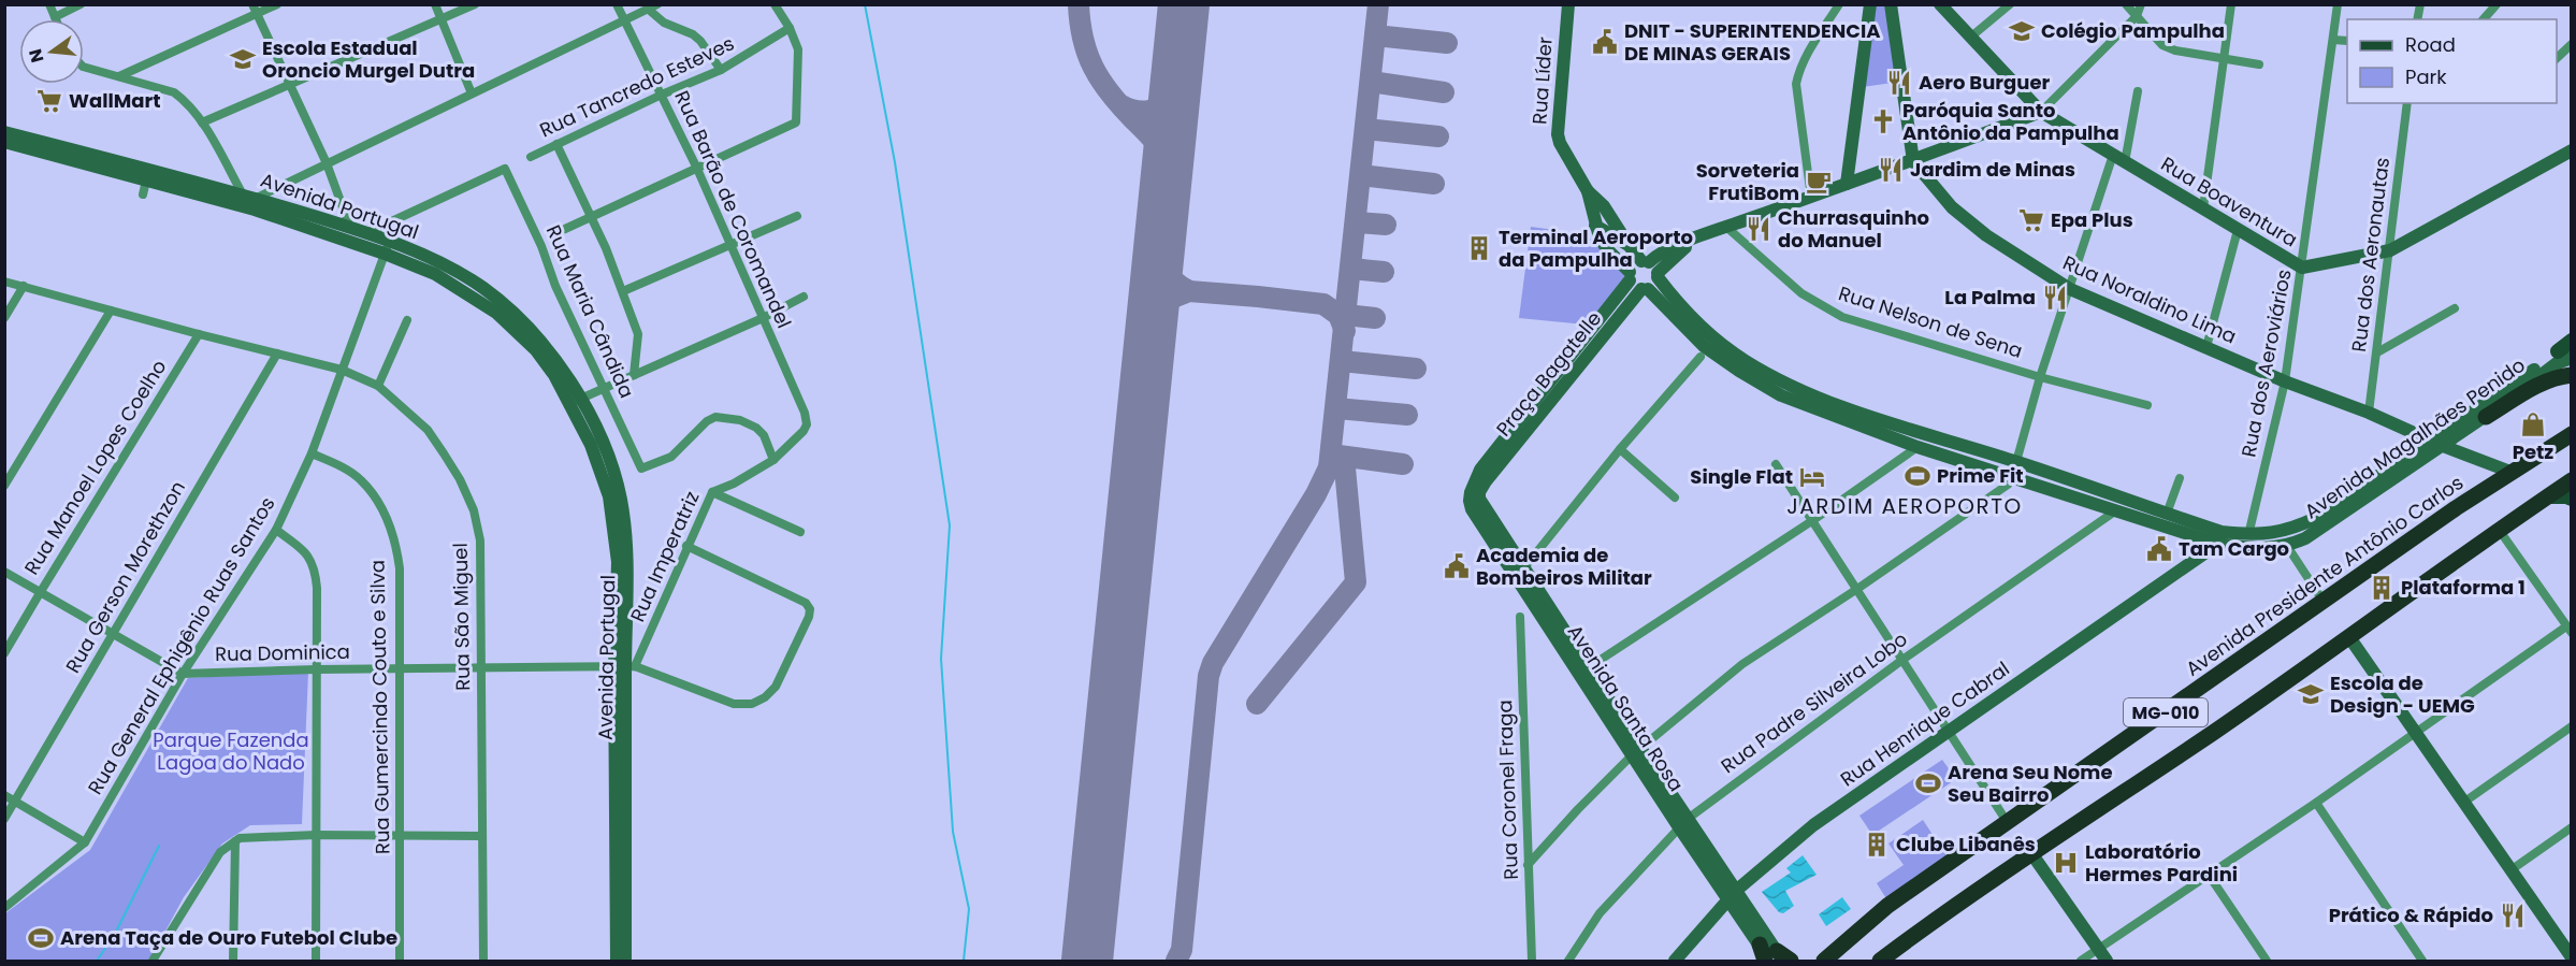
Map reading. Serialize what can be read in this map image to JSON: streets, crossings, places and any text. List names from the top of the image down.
{
  "streets": {
    "highway": ["Avenida Presidente Antônio Carlos", "MG-010"],
    "street": [
      "Rua Líder",
      "Rua Tancredo Esteves",
      "Rua Boaventura",
      "Avenida Portugal",
      "Rua Barão de Coromandel",
      "Rua dos Aeronautas",
      "Rua Noraldino Lima",
      "Rua Maria Cândida",
      "Rua Nelson de Sena",
      "Rua dos Aeroviários",
      "Praça Bagatelle",
      "Avenida Magalhães Penido",
      "Rua Manoel Lopes Coelho",
      "Rua Imperatriz",
      "Rua Gerson Morethzon",
      "Rua São Miguel",
      "Rua General Ephigênio Ruas Santos",
      "Rua Dominica",
      "Rua Padre Silveira Lobo",
      "Rua Gumercindo Couto e Silva",
      "Avenida Santa Rosa",
      "Rua Henrique Cabral",
      "Rua Coronel Fraga"
    ]
  },
  "crossings": [
    ["Rua Líder", "Praça Bagatelle"],
    ["Rua Líder", "Avenida Magalhães Penido"],
    ["Rua Tancredo Esteves", "Rua Barão de Coromandel"],
    ["Rua Boaventura", "Rua dos Aeronautas"],
    ["Rua Boaventura", "Rua dos Aeroviários"],
    ["Avenida Portugal", "Rua Maria Cândida"],
    ["Avenida Portugal", "Rua Imperatriz"],
    ["Avenida Portugal", "Rua General Ephigênio Ruas Santos"],
    ["Avenida Portugal", "Rua Dominica"],
    ["Rua Barão de Coromandel", "Rua Imperatriz"],
    ["Rua dos Aeronautas", "Rua Noraldino Lima"],
    ["Rua Noraldino Lima", "Rua dos Aeroviários"],
    ["Rua Noraldino Lima", "Avenida Magalhães Penido"],
    ["Rua Noraldino Lima", "Avenida Presidente Antônio Carlos"],
    ["Rua Maria Cândida", "Rua Imperatriz"],
    ["Rua dos Aeroviários", "Avenida Magalhães Penido"],
    ["Praça Bagatelle", "Avenida Magalhães Penido"],
    ["Praça Bagatelle", "Avenida Santa Rosa"],
    ["Avenida Magalhães Penido", "Rua Padre Silveira Lobo"],
    ["Avenida Magalhães Penido", "Rua Henrique Cabral"],
    ["Rua Manoel Lopes Coelho", "Rua São Miguel"],
    ["Rua Imperatriz", "Rua Dominica"],
    ["Rua Gerson Morethzon", "Rua São Miguel"],
    ["Rua São Miguel", "Rua General Ephigênio Ruas Santos"],
    ["Rua São Miguel", "Rua Dominica"],
    ["Rua General Ephigênio Ruas Santos", "Rua Dominica"],
    ["Rua General Ephigênio Ruas Santos", "Rua Gumercindo Couto e Silva"],
    ["Rua Dominica", "Rua Gumercindo Couto e Silva"],
    ["Rua Padre Silveira Lobo", "Avenida Santa Rosa"],
    ["Avenida Santa Rosa", "Rua Henrique Cabral"]
  ],
  "districts": ["JARDIM AEROPORTO"],
  "parks": ["Parque Fazenda Lagoa do Nado"],
  "places": {
    "school or university": ["Colégio Pampulha", "Escola Estadual Oroncio Murgel Dutra", "Escola de Design - UEMG"],
    "public building": ["DNIT - SUPERINTENDENCIA DE MINAS GERAIS", "Tam Cargo", "Academia de Bombeiros Militar"],
    "restaurant": [
      "Aero Burguer",
      "Jardim de Minas",
      "Churrasquinho do Manuel",
      "La Palma",
      "Prático & Rápido"
    ],
    "supermarket": ["WallMart", "Epa Plus"],
    "church": ["Paróquia Santo Antônio da Pampulha"],
    "cafe": ["Sorveteria FrutiBom"],
    "building": ["Terminal Aeroporto da Pampulha", "Plataforma 1", "Clube Libanês"],
    "shop": ["Petz"],
    "sports": ["Prime Fit", "Arena Seu Nome Seu Bairro", "Arena Taça de Ouro Futebol Clube"],
    "hotel": ["Single Flat"],
    "hospital": ["Laboratório Hermes Pardini"]
  },
  "legend": ["Road", "Park"],
  "north": "left"
}
